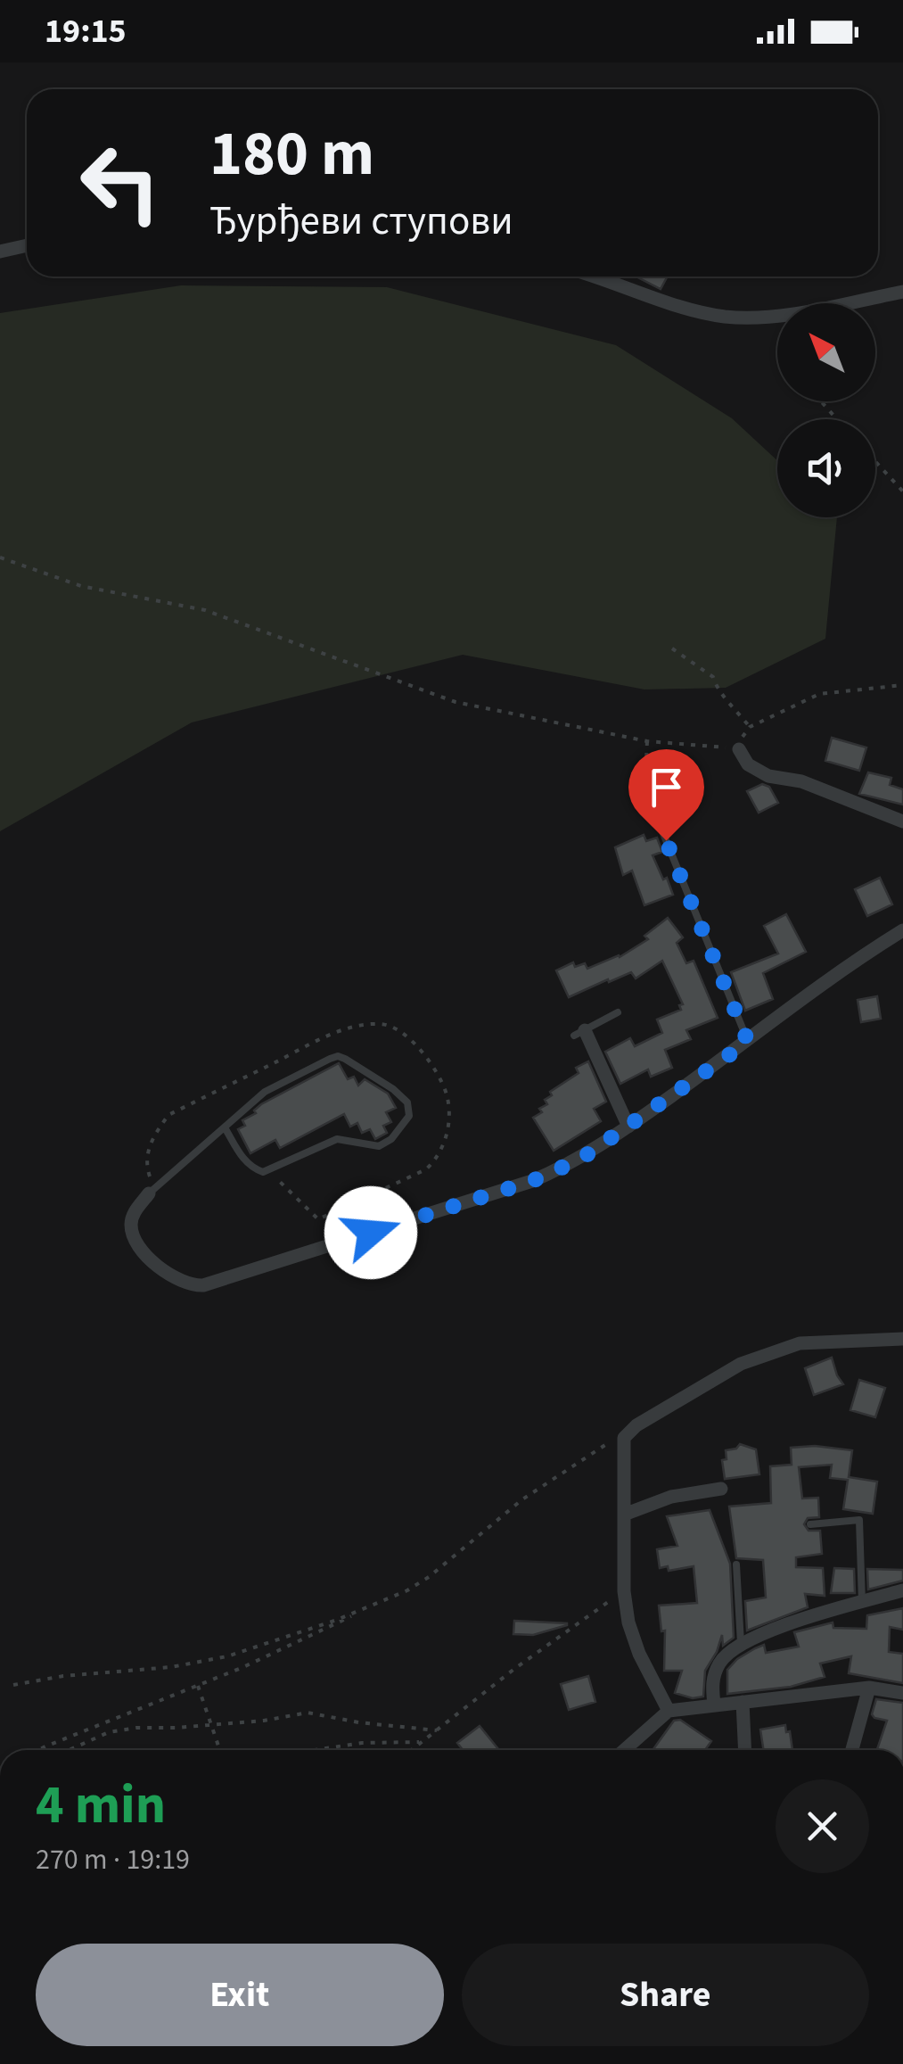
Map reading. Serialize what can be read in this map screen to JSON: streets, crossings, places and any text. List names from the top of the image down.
{
  "north": "top left",
  "page": {
    "status": "19:15",
    "turn": ["180 m", "Ђурђеви ступови"],
    "heading": ["4 min", "270 m · 19:19"],
    "buttons": ["Exit", "Share"]
  }
}
